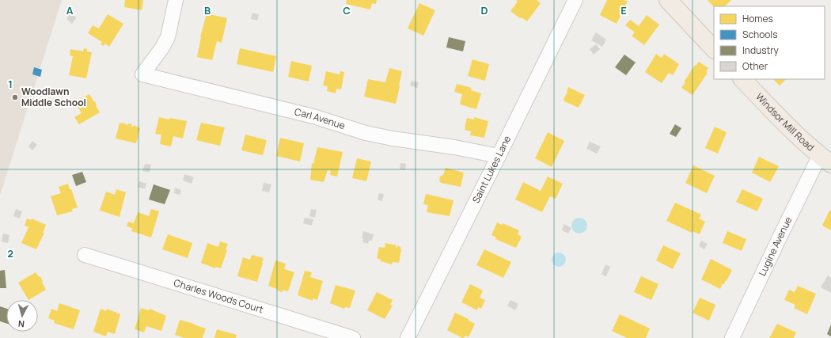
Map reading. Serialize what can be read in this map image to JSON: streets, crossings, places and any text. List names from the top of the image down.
{
  "streets": {
    "main road": ["Windsor Mill Road"],
    "street": [
      "Carl Avenue",
      "Saint Lukes Lane",
      "Lugine Avenue",
      "Charles Woods Court"
    ]
  },
  "crossings": [
    ["Carl Avenue", "Saint Lukes Lane"],
    ["Windsor Mill Road", "Lugine Avenue"]
  ],
  "places": ["Woodlawn Middle School"],
  "legend": [
    "Homes",
    "Schools",
    "Industry",
    "Other"
  ],
  "north": "bottom",
  "grid": {
    "columns": [
      "A",
      "B",
      "C",
      "D",
      "E"
    ],
    "rows": ["1", "2"]
  }
}
